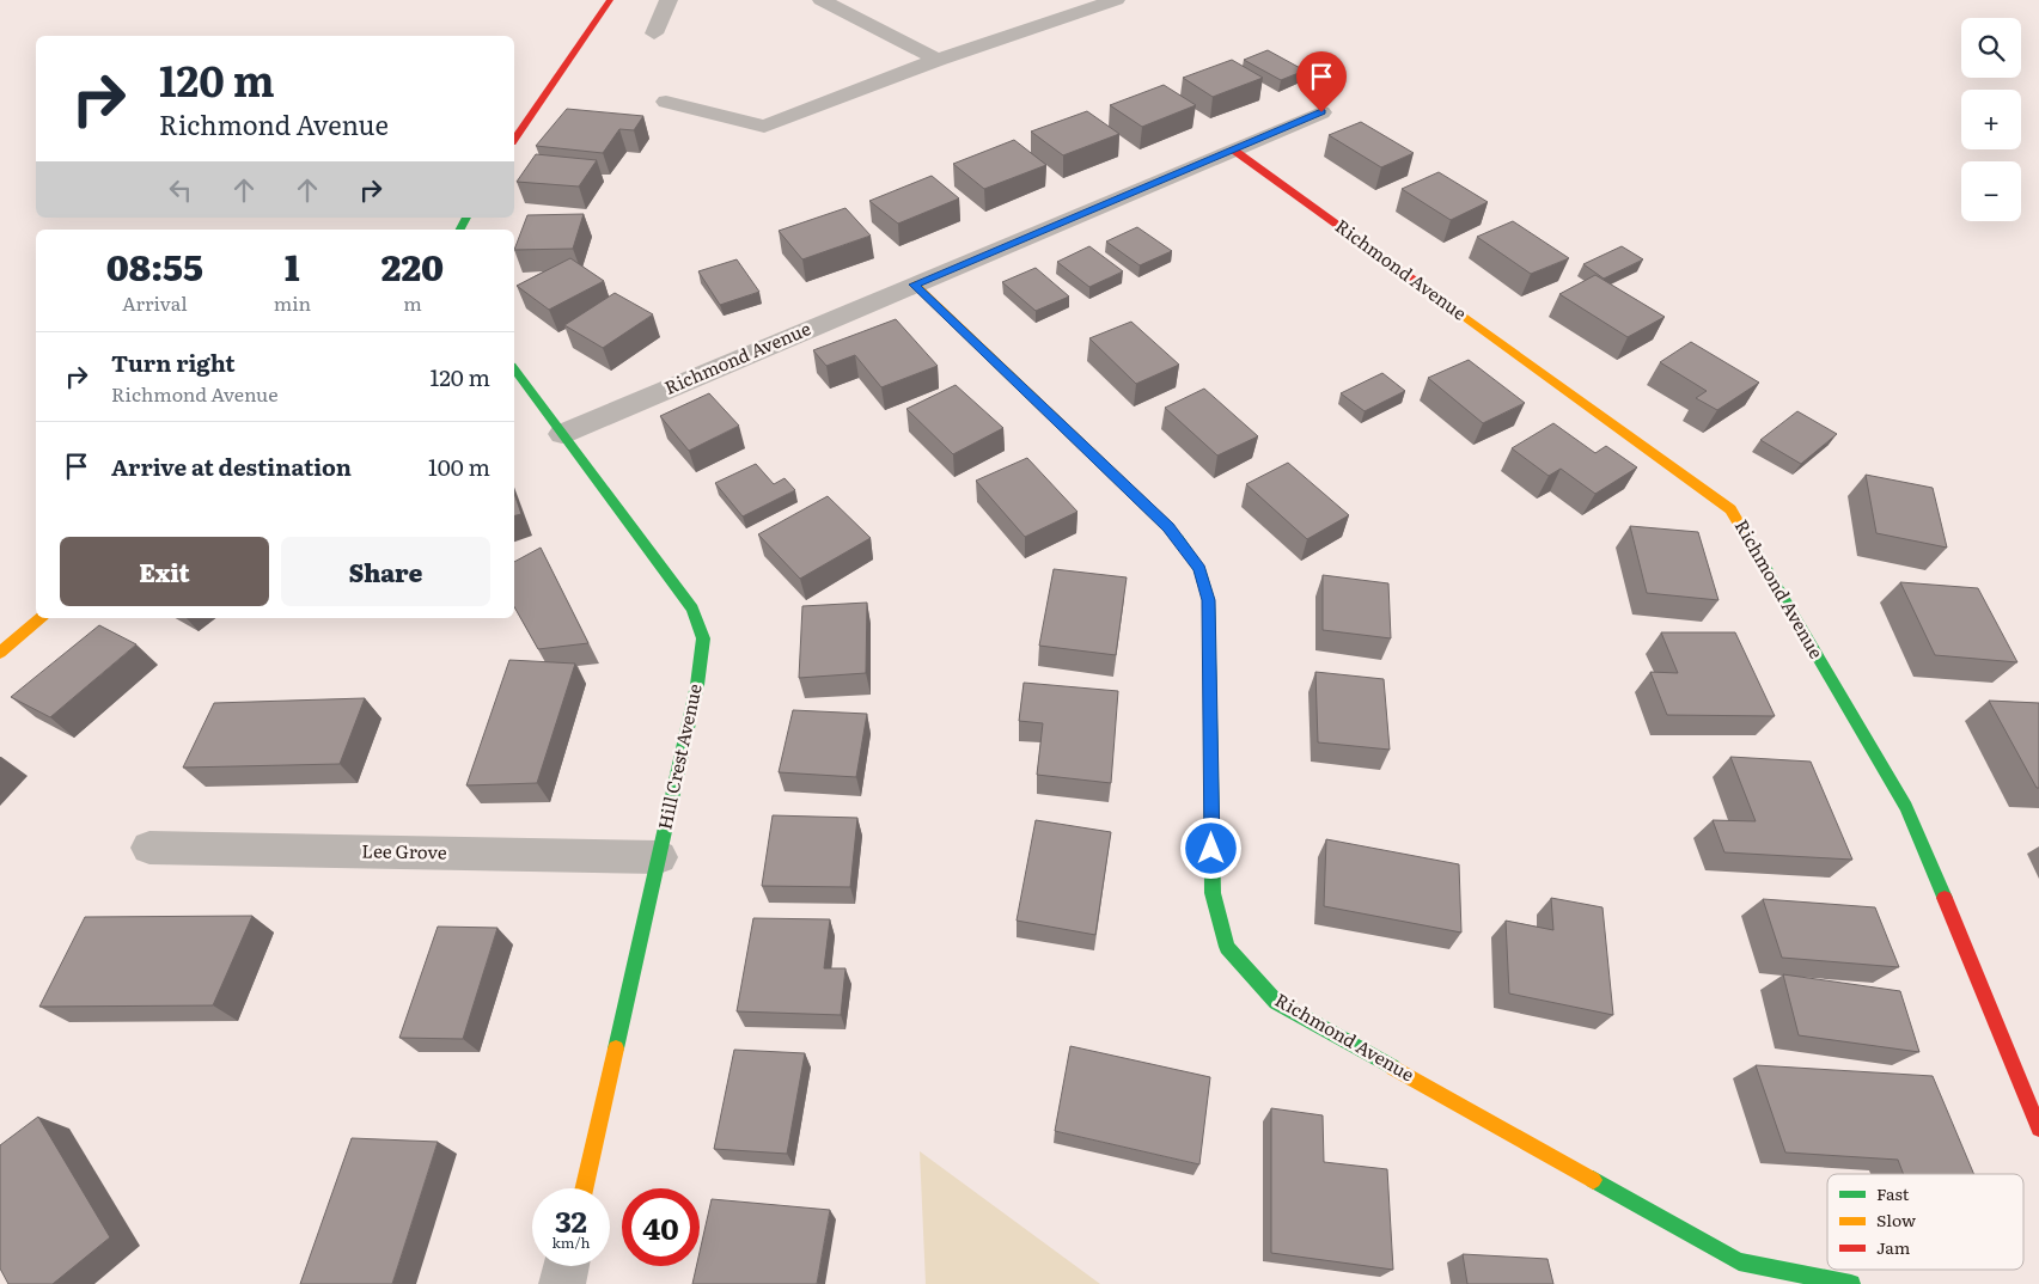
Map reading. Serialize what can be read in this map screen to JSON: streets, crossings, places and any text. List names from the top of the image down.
{
  "streets": {
    "street": ["Richmond Avenue", "Hill Crest Avenue", "Lee Grove"]
  },
  "crossings": [
    ["Richmond Avenue", "Hill Crest Avenue"],
    ["Hill Crest Avenue", "Lee Grove"]
  ],
  "legend": ["Fast", "Slow", "Jam"],
  "page": {
    "map_buttons": ["+", "−"],
    "turn": ["120 m", "Richmond Avenue"],
    "eta": [
      "08:55",
      "Arrival",
      "1",
      "min",
      "220",
      "m"
    ],
    "list": [
      {
        "name": "Turn right",
        "note": "Richmond Avenue",
        "value": "120 m"
      },
      {
        "name": "Arrive at destination",
        "value": "100 m"
      }
    ],
    "buttons": ["Exit", "Share"],
    "speed": "32 km/h",
    "limit": "40"
  }
}
